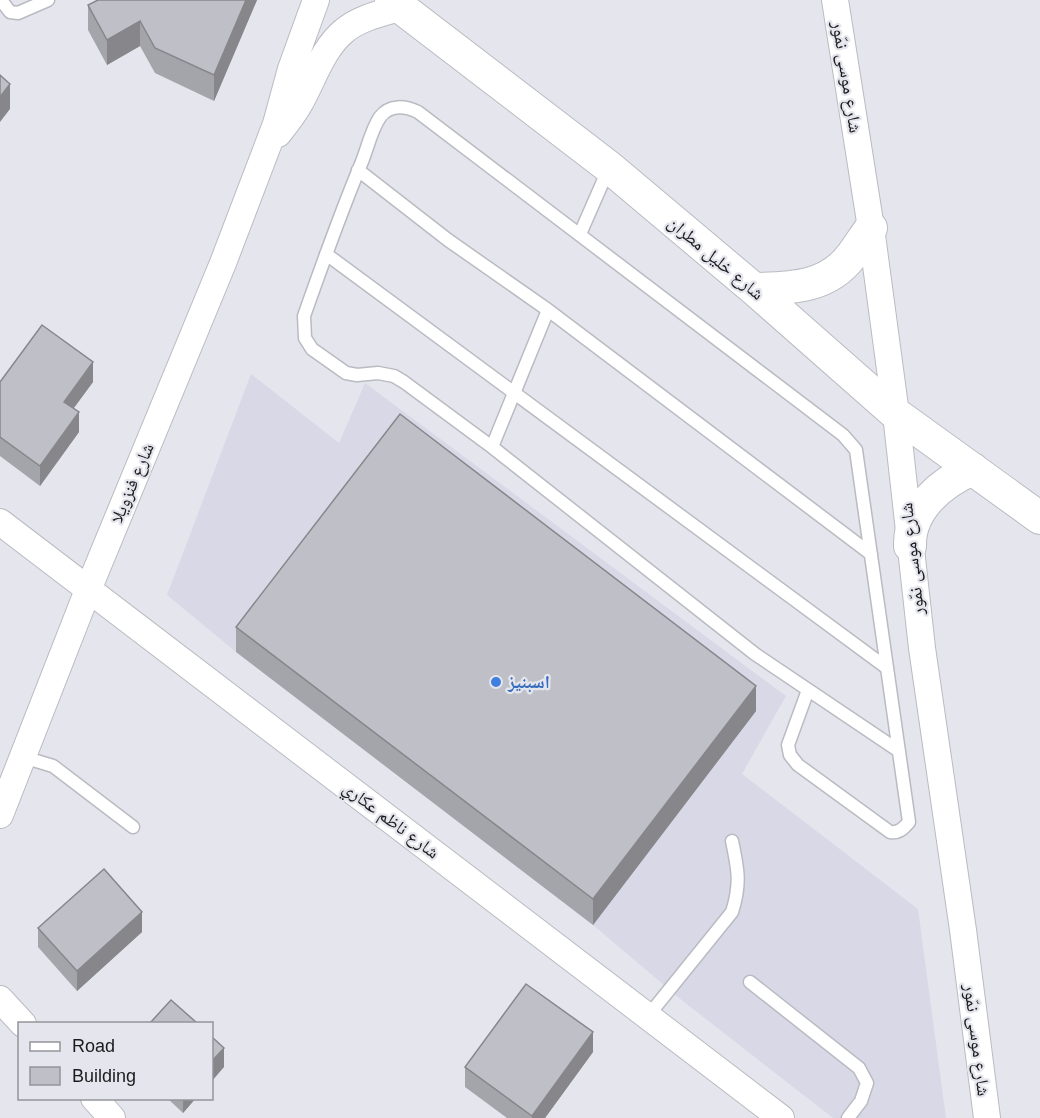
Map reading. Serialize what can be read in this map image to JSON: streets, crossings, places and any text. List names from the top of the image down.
{
  "streets": {
    "street": [
      "شارع موسى نمّور",
      "شارع خليل مطران",
      "شارع فنزويلا",
      "شارع ناظم عكاري"
    ]
  },
  "crossings": [
    ["شارع موسى نمّور", "شارع خليل مطران"],
    ["شارع خليل مطران", "شارع فنزويلا"],
    ["شارع فنزويلا", "شارع ناظم عكاري"]
  ],
  "places": ["اسبنيز"],
  "legend": ["Road", "Building"]
}
